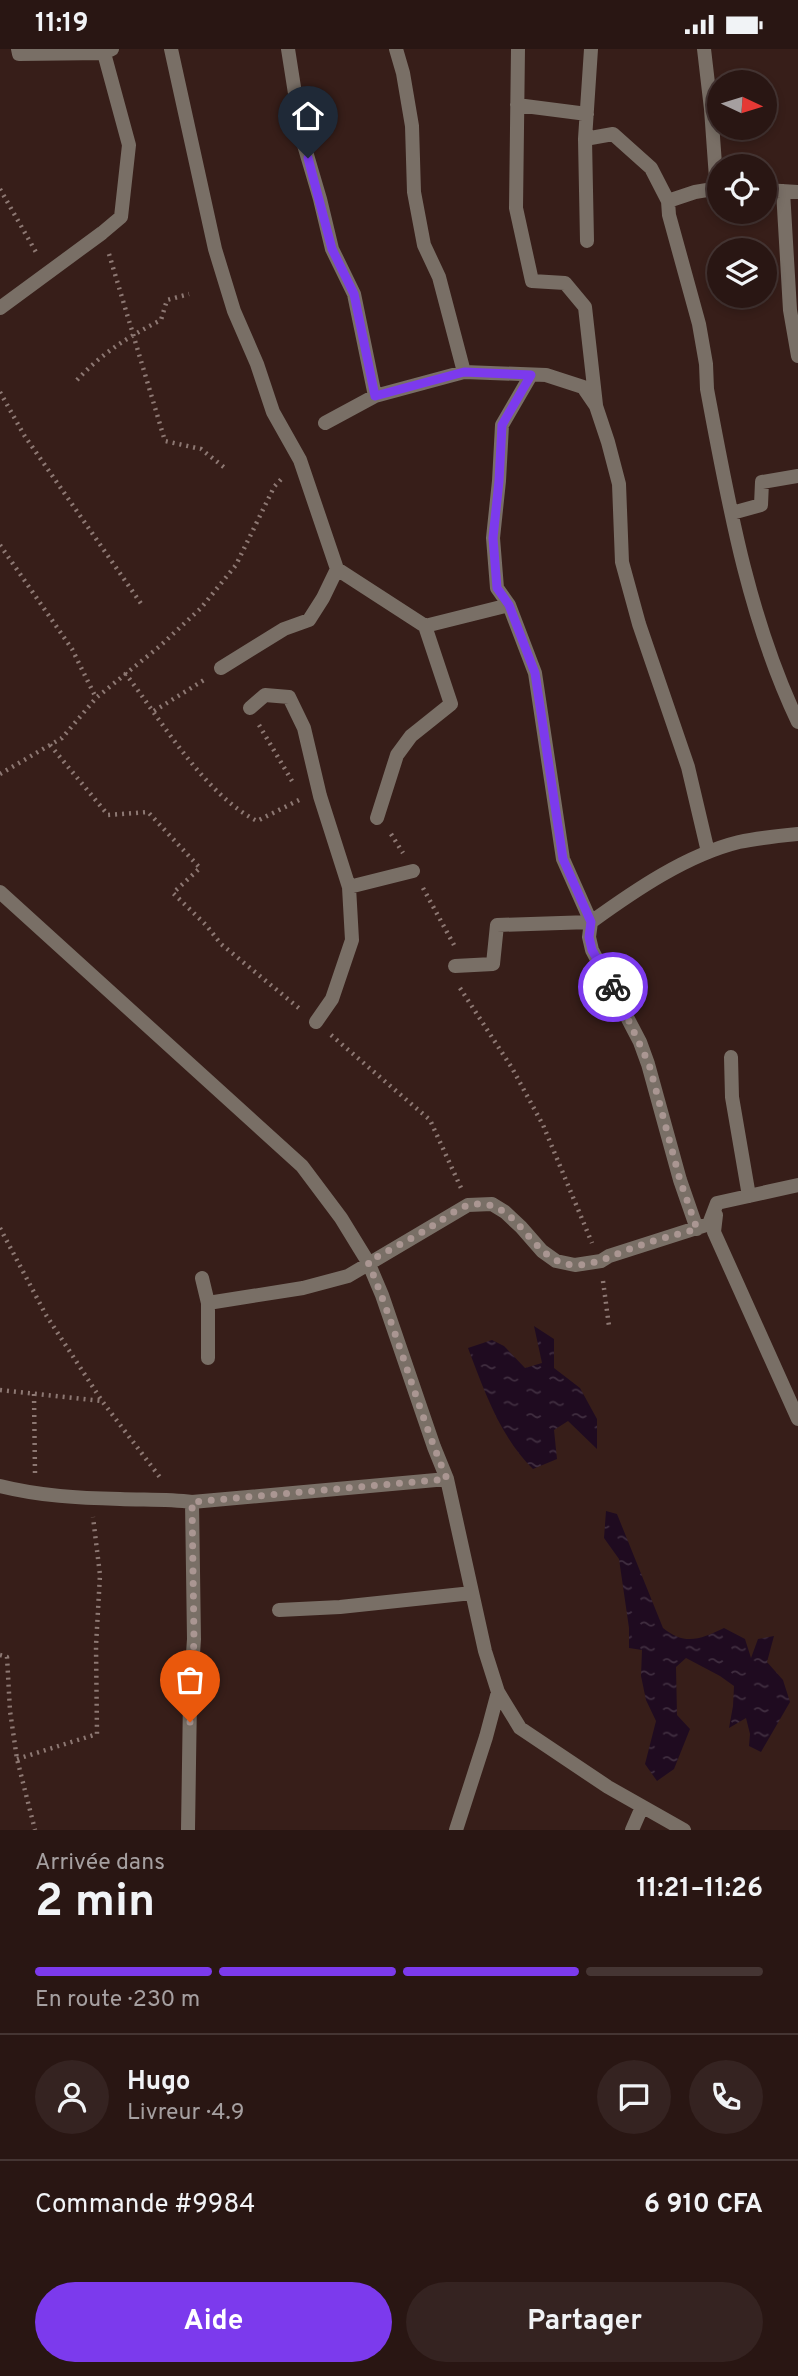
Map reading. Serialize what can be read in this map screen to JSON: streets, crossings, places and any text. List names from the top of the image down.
{
  "north": "right",
  "page": {
    "status": "11:19",
    "heading": ["2 min", "Arrivée dans", "11:21–11:26"],
    "panel": [
      "Hugo",
      "Livreur · 4.9",
      "Commande #9984",
      "6 910 CFA"
    ],
    "bar": "En route · 230 m",
    "buttons": ["Aide", "Partager"]
  }
}
